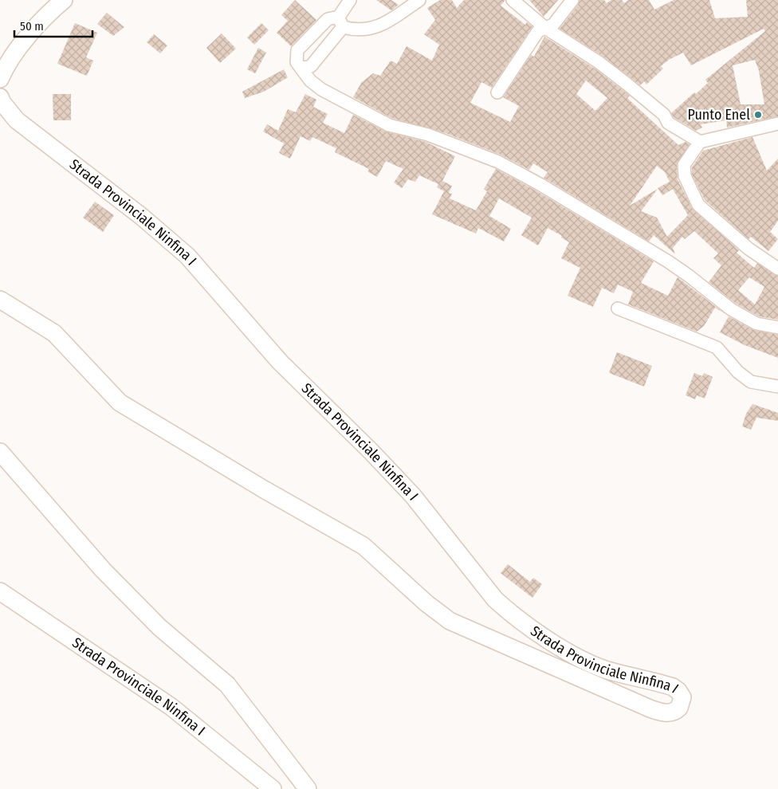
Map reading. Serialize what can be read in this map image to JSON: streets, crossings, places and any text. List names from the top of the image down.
{
  "streets": {
    "street": ["Strada Provinciale Ninfina I"]
  },
  "places": ["Punto Enel"],
  "scale_bar": "50 m"
}
